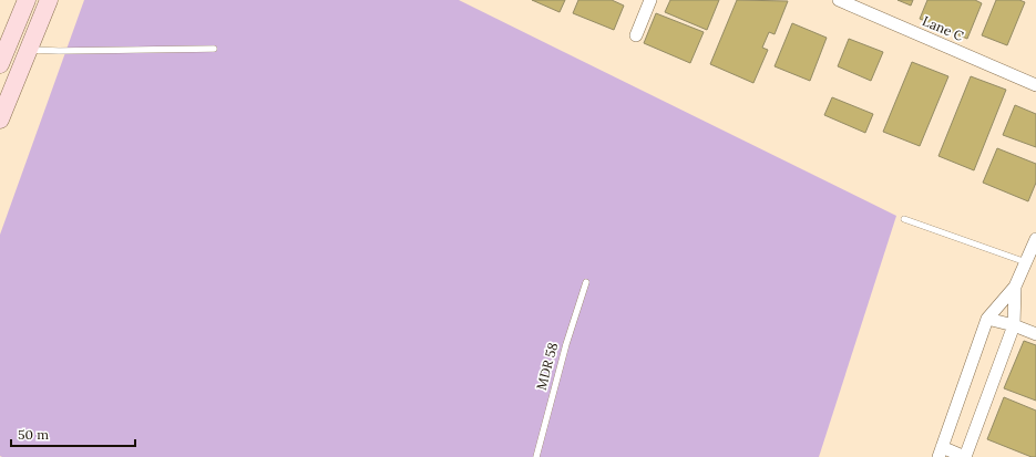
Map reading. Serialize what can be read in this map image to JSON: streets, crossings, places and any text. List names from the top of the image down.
{
  "streets": {
    "street": ["Lane C"],
    "lane": ["MDR 58"]
  },
  "scale_bar": "50 m"
}
